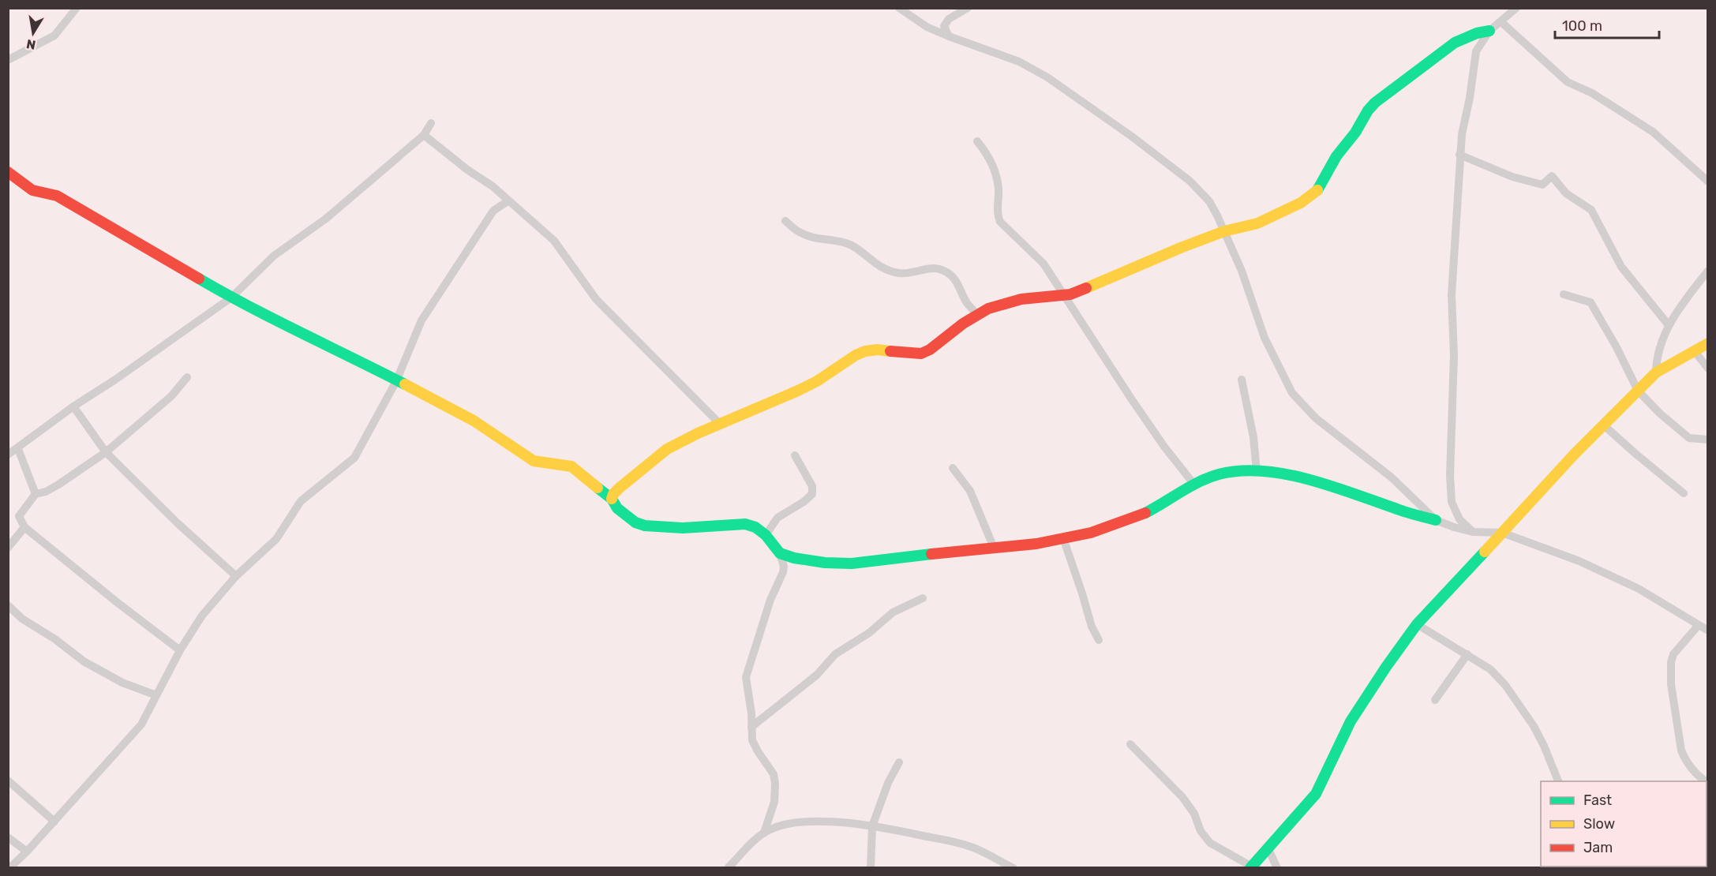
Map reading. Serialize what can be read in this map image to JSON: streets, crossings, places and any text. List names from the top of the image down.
{
  "legend": ["Fast", "Slow", "Jam"],
  "scale_bar": "100 m",
  "north": "bottom"
}
